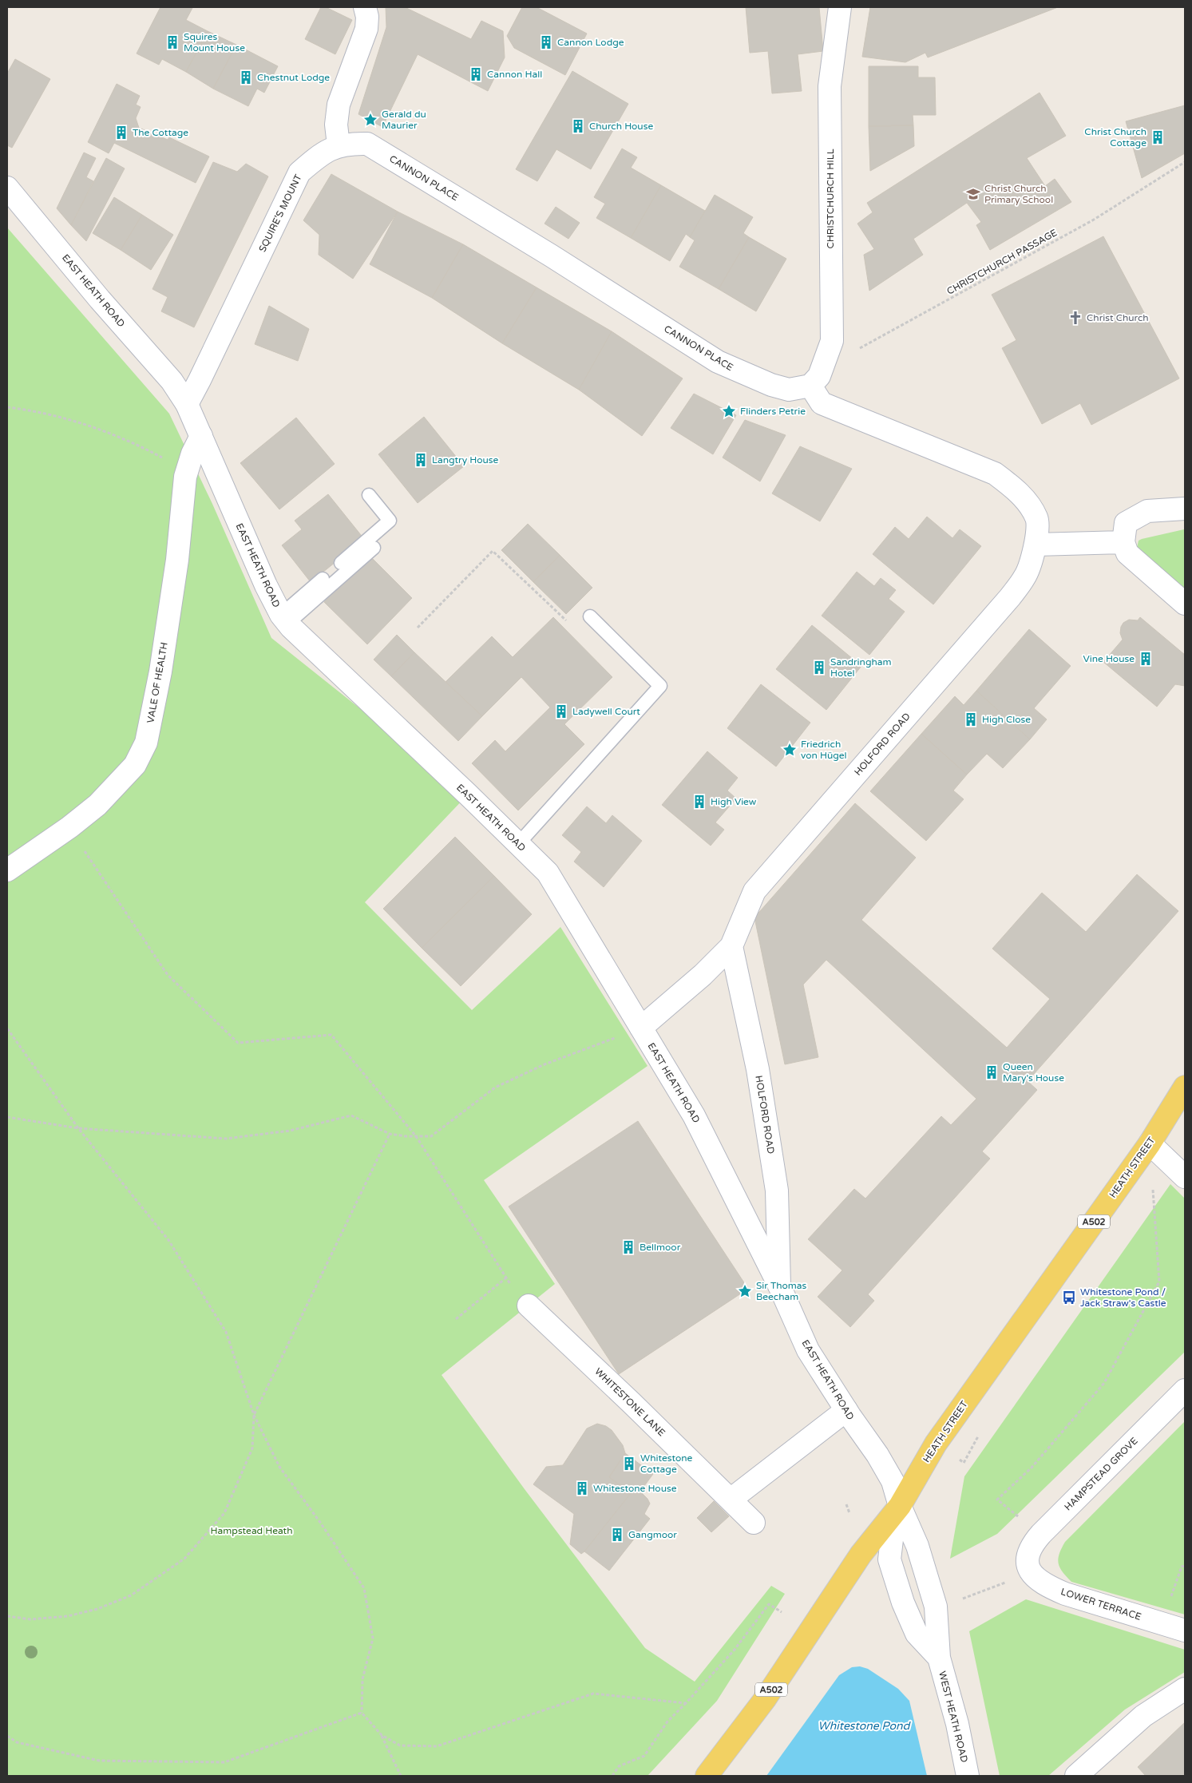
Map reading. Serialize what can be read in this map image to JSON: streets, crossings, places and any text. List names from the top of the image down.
{
  "streets": {
    "main road": ["HEATH STREET", "A502"],
    "street": [
      "CANNON PLACE",
      "CHRISTCHURCH HILL",
      "SQUIRE'S MOUNT",
      "EAST HEATH ROAD",
      "VALE OF HEALTH",
      "HOLFORD ROAD",
      "WHITESTONE LANE",
      "HAMPSTEAD GROVE",
      "LOWER TERRACE",
      "WEST HEATH ROAD"
    ],
    "path": ["CHRISTCHURCH PASSAGE"]
  },
  "crossings": [
    ["CANNON PLACE", "CHRISTCHURCH HILL"],
    ["CANNON PLACE", "SQUIRE'S MOUNT"],
    ["CANNON PLACE", "CHRISTCHURCH PASSAGE"],
    ["CHRISTCHURCH HILL", "CHRISTCHURCH PASSAGE"],
    ["SQUIRE'S MOUNT", "EAST HEATH ROAD"],
    ["EAST HEATH ROAD", "VALE OF HEALTH"],
    ["EAST HEATH ROAD", "HOLFORD ROAD"],
    ["EAST HEATH ROAD", "HEATH STREET"],
    ["EAST HEATH ROAD", "WEST HEATH ROAD"],
    ["HEATH STREET", "WEST HEATH ROAD"],
    ["HAMPSTEAD GROVE", "LOWER TERRACE"]
  ],
  "water": ["Whitestone Pond"],
  "parks": ["Hampstead Heath"],
  "places": {
    "building": [
      "Squires Mount House",
      "Cannon Lodge",
      "Cannon Hall",
      "Chestnut Lodge",
      "Church House",
      "The Cottage",
      "Christ Church Cottage",
      "Langtry House",
      "Vine House",
      "Sandringham Hotel",
      "Ladywell Court",
      "High Close",
      "High View",
      "Queen Mary's House",
      "Bellmoor",
      "Whitestone Cottage",
      "Whitestone House",
      "Gangmoor"
    ],
    "place": [
      "Gerald du Maurier",
      "Flinders Petrie",
      "Friedrich von Hügel",
      "Sir Thomas Beecham"
    ],
    "school or university": ["Christ Church Primary School"],
    "church": ["Christ Church"],
    "bus stop": ["Whitestone Pond / Jack Straw's Castle"]
  }
}
